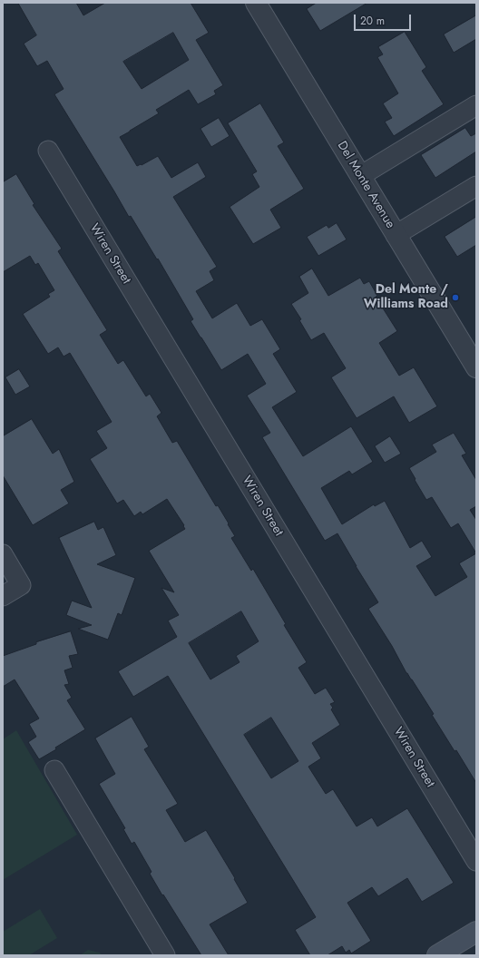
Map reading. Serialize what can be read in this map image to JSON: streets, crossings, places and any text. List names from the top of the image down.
{
  "streets": {
    "street": ["Del Monte Avenue", "Wiren Street"]
  },
  "places": ["Del Monte / Williams Road"],
  "scale_bar": "20 m"
}
